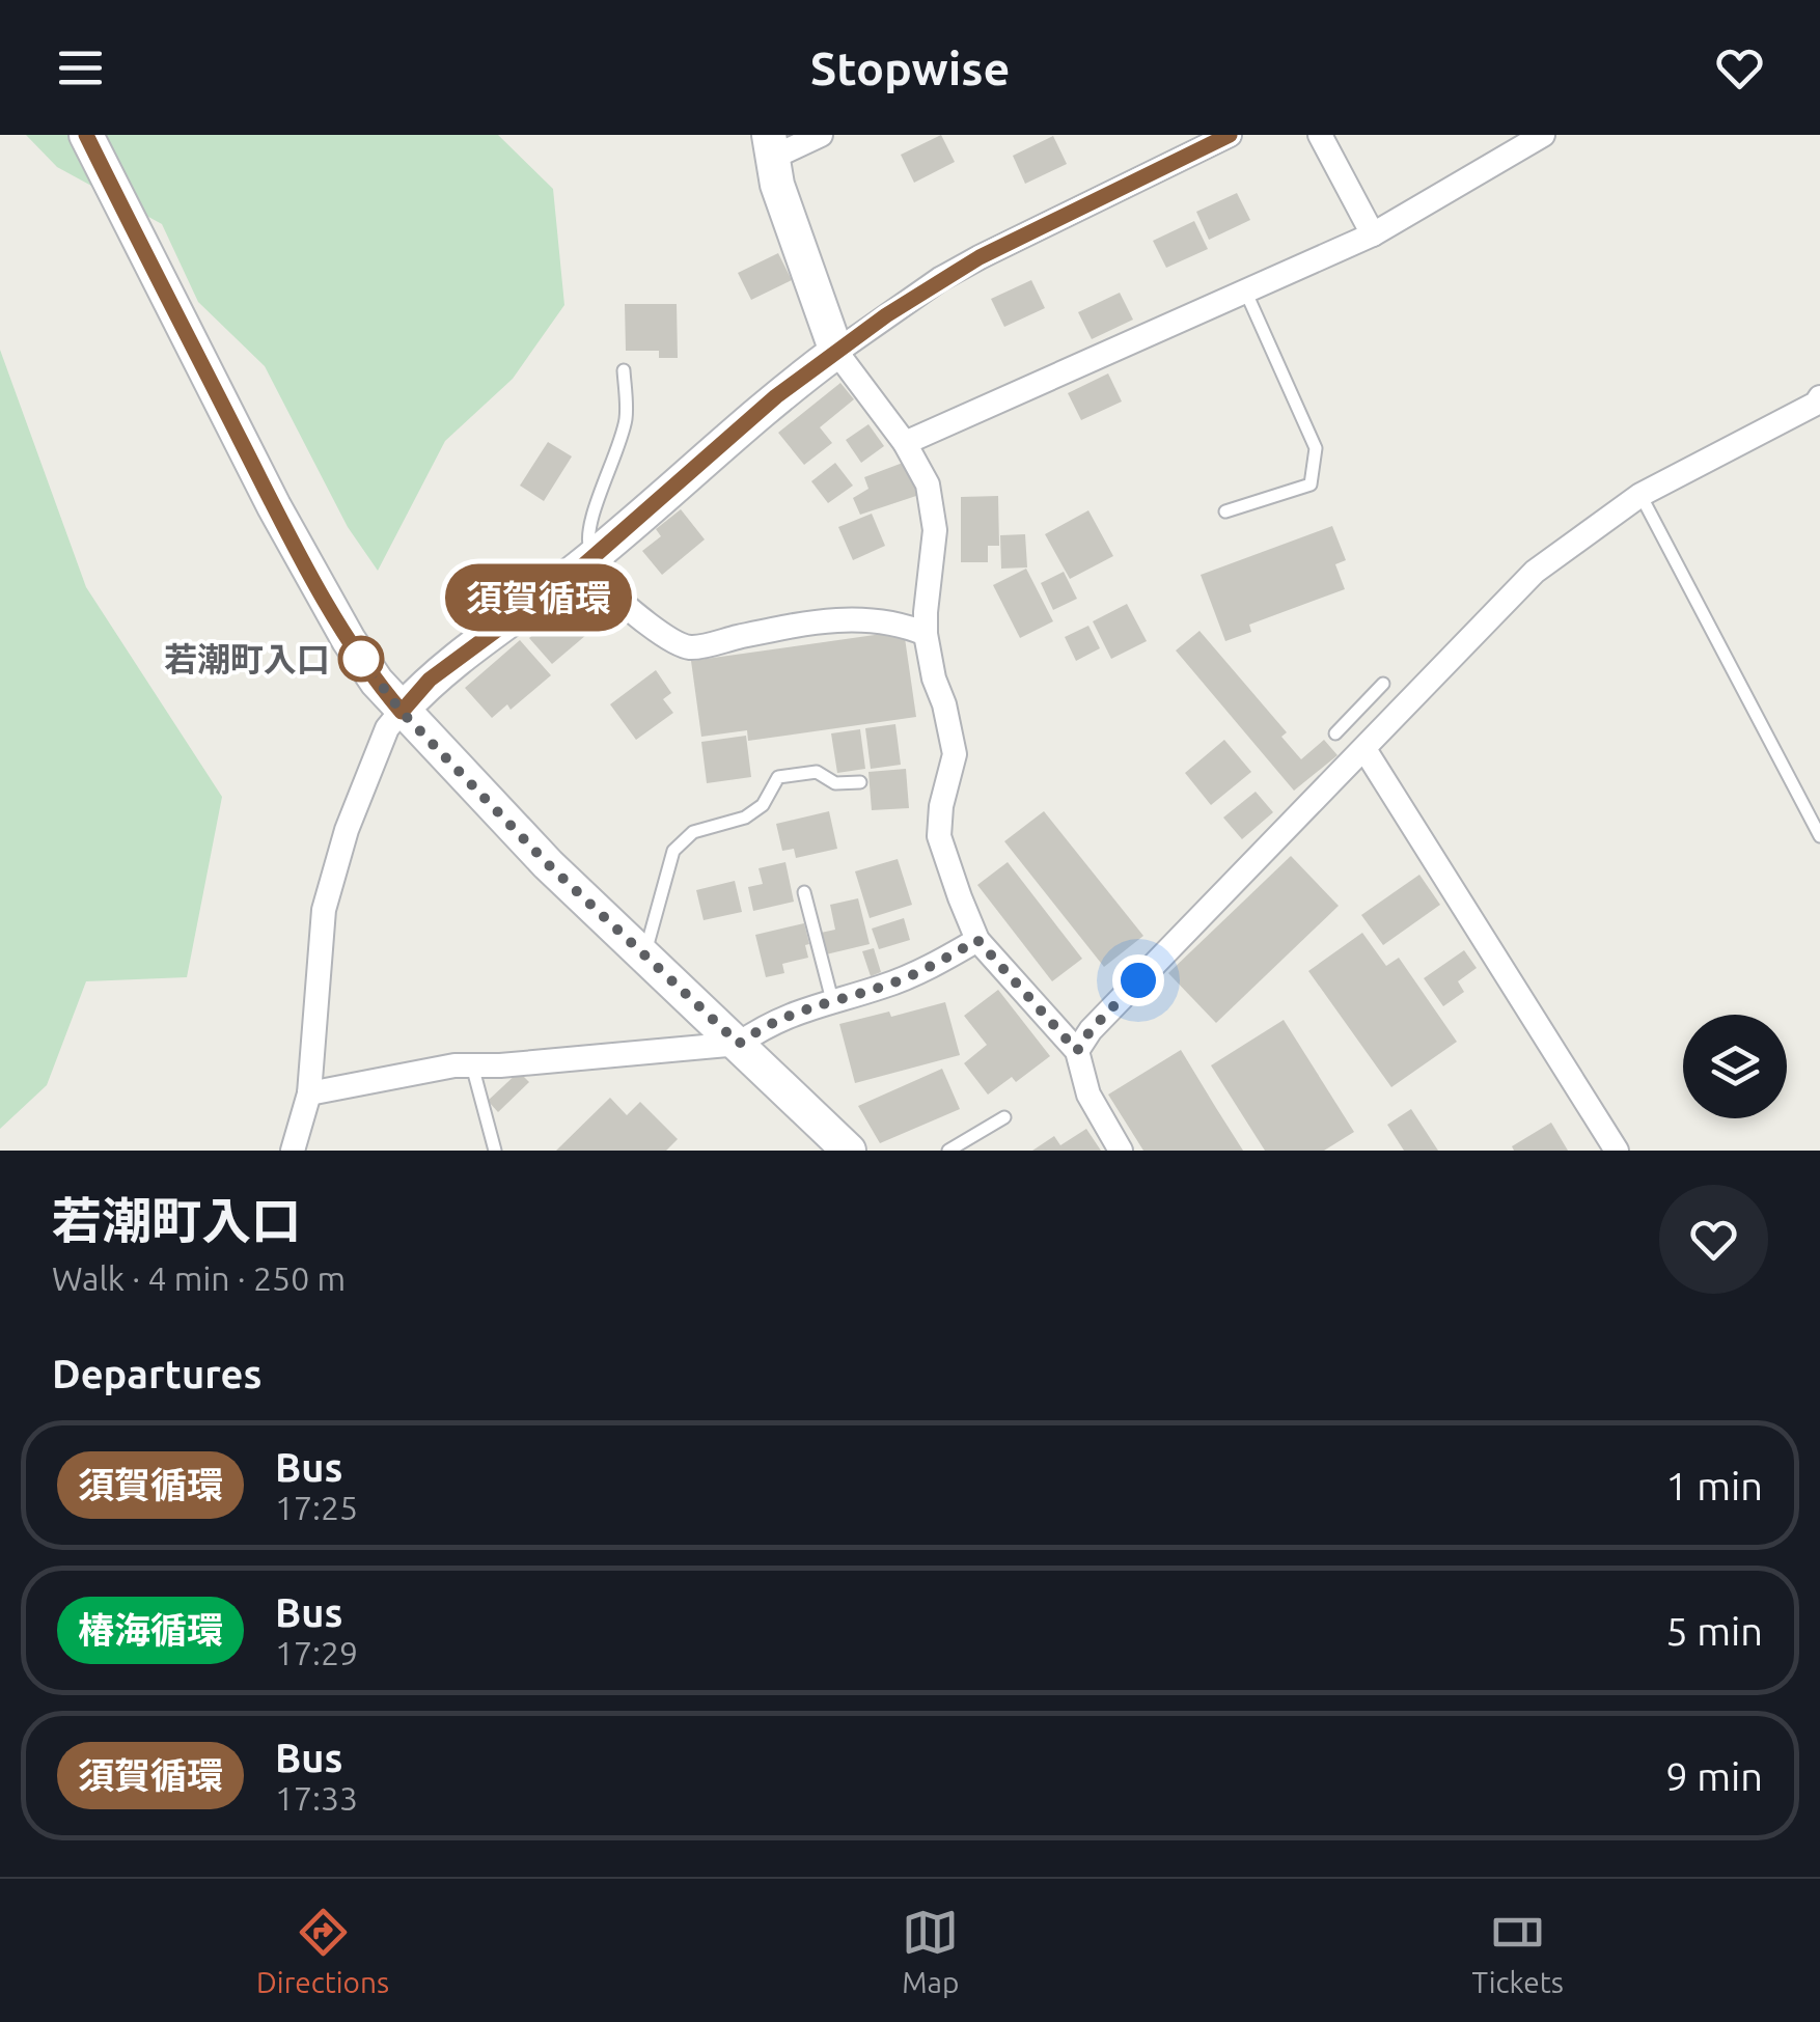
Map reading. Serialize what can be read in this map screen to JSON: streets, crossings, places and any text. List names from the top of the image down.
{
  "places": ["若潮町入口"],
  "lines": ["bus line 須賀循環"],
  "page": {
    "header": "Stopwise",
    "on_map": "須賀循環",
    "heading": [
      ["若潮町入口", "Walk · 4 min · 250 m"],
      "Departures"
    ],
    "list": [
      {
        "mark": "須賀循環",
        "name": "Bus",
        "note": "17:25",
        "value": "1 min"
      },
      {
        "mark": "椿海循環",
        "name": "Bus",
        "note": "17:29",
        "value": "5 min"
      },
      {
        "mark": "須賀循環",
        "name": "Bus",
        "note": "17:33",
        "value": "9 min"
      }
    ],
    "tabs": ["Directions", "Map", "Tickets"]
  }
}
